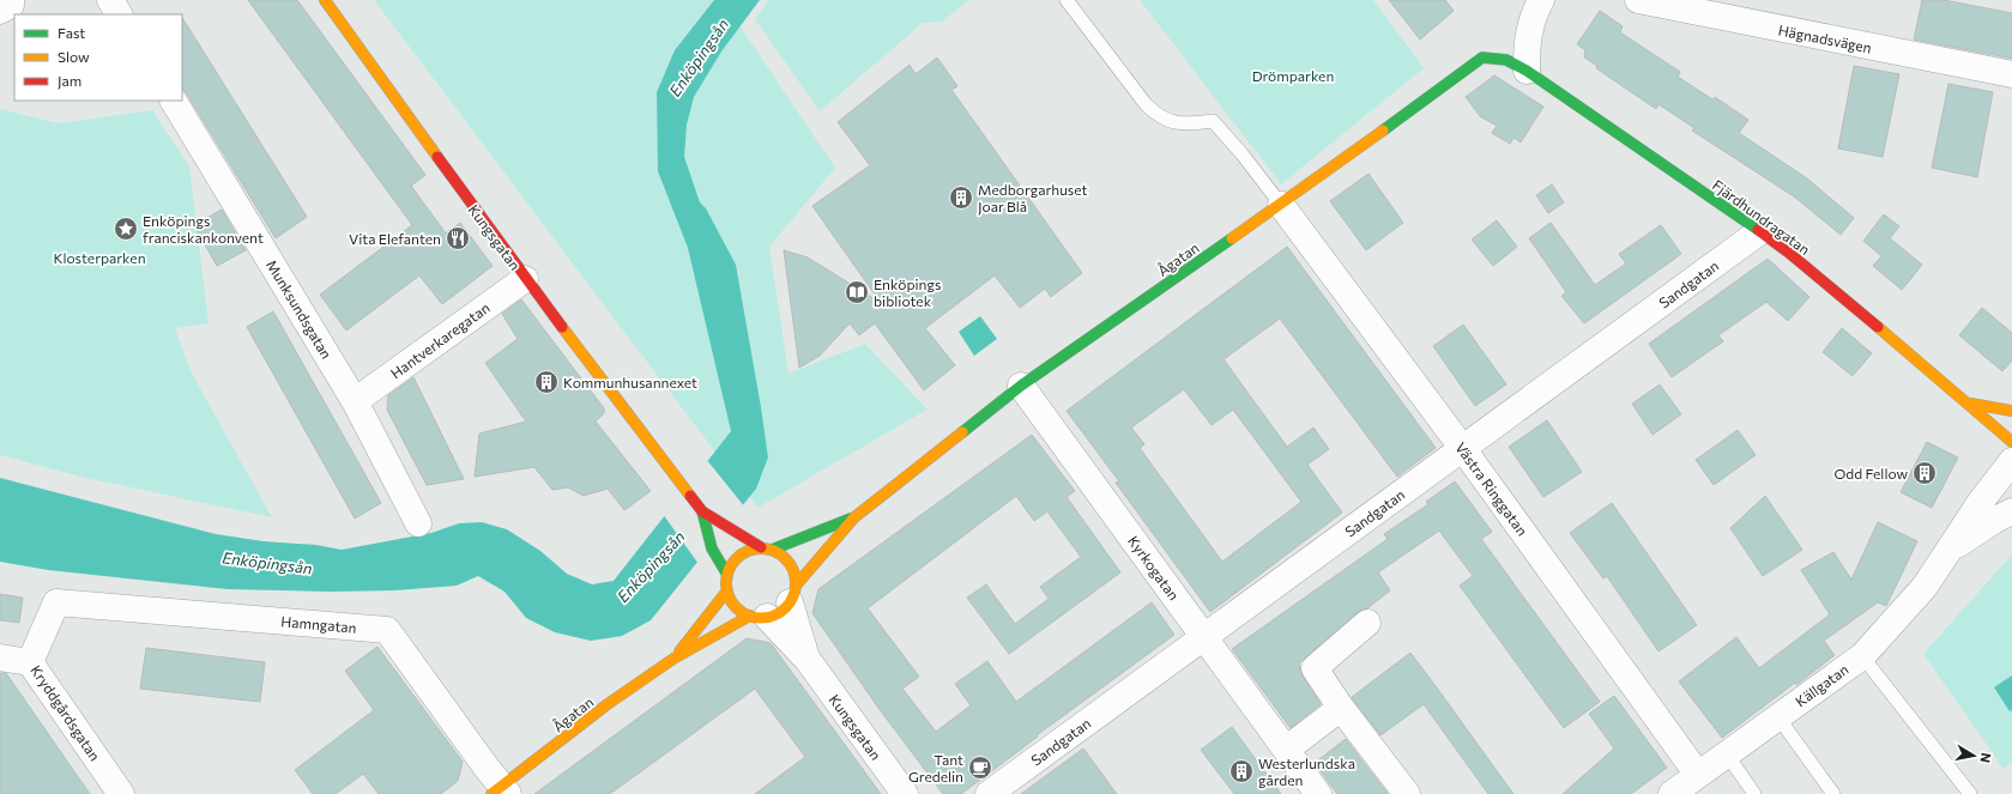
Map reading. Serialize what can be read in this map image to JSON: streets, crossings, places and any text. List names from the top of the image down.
{
  "streets": {
    "street": [
      "Hägnadsvägen",
      "Fjärdhundragatan",
      "Kungsgatan",
      "Ågatan",
      "Sandgatan",
      "Munksundsgatan",
      "Hantverkaregatan",
      "Västra Ringgatan",
      "Kyrkogatan",
      "Hamngatan",
      "Källgatan",
      "Kryddgårdsgatan"
    ]
  },
  "crossings": [
    ["Fjärdhundragatan", "Ågatan"],
    ["Fjärdhundragatan", "Sandgatan"],
    ["Kungsgatan", "Ågatan"],
    ["Kungsgatan", "Hantverkaregatan"],
    ["Ågatan", "Västra Ringgatan"],
    ["Ågatan", "Kyrkogatan"],
    ["Ågatan", "Hamngatan"],
    ["Sandgatan", "Västra Ringgatan"],
    ["Sandgatan", "Kyrkogatan"],
    ["Munksundsgatan", "Hantverkaregatan"],
    ["Västra Ringgatan", "Källgatan"],
    ["Hamngatan", "Kryddgårdsgatan"]
  ],
  "water": ["Enköpingsån"],
  "parks": ["Drömparken", "Klosterparken"],
  "places": {
    "building": [
      "Medborgarhuset Joar Blå",
      "Kommunhusannexet",
      "Odd Fellow",
      "Westerlundska gården"
    ],
    "place": ["Enköpings franciskankonvent"],
    "restaurant": ["Vita Elefanten"],
    "library": ["Enköpings bibliotek"],
    "cafe": ["Tant Gredelin"]
  },
  "legend": ["Fast", "Slow", "Jam"],
  "north": "right"
}
